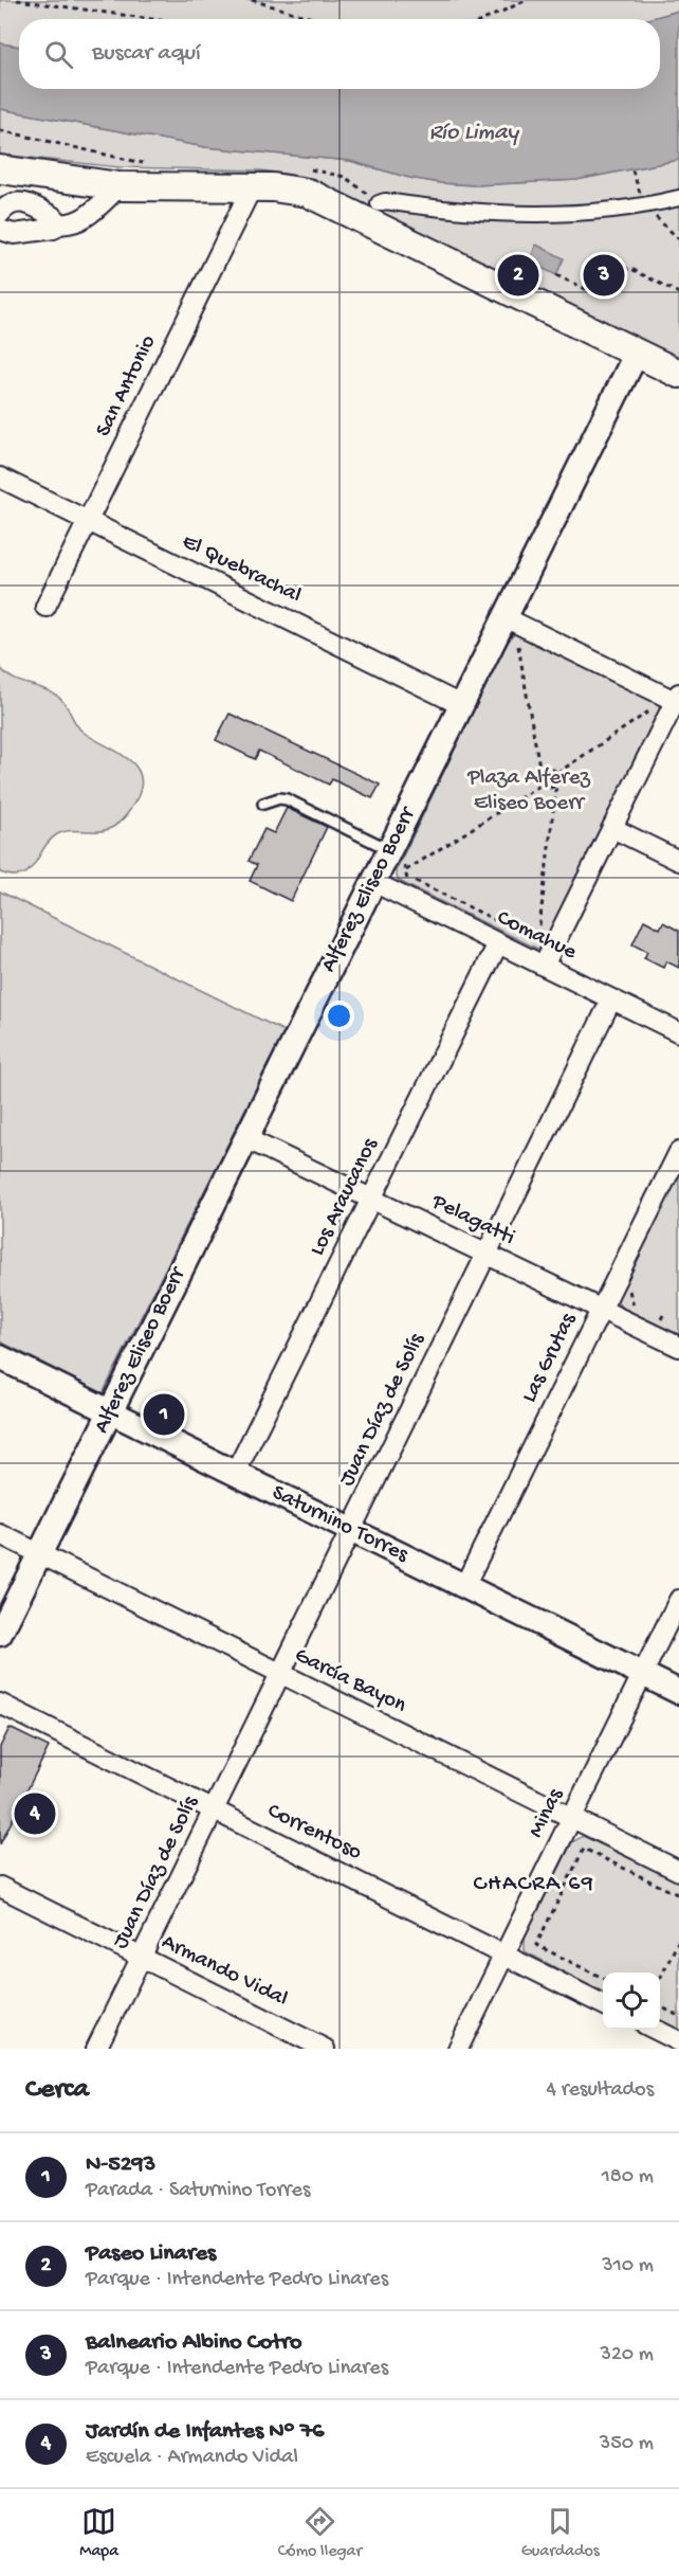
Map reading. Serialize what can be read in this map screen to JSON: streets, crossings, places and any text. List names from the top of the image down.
{
  "streets": {
    "street": [
      "San Antonio",
      "El Quebrachal",
      "Alferez Eliseo Boerr",
      "Comahue",
      "Los Araucanos",
      "Pelagatti",
      "Las Grutas",
      "Juan Díaz de Solís",
      "Saturnino Torres",
      "García Bayon",
      "Minas",
      "Correntoso",
      "Armando Vidal"
    ]
  },
  "crossings": [
    ["San Antonio", "El Quebrachal"],
    ["El Quebrachal", "Alferez Eliseo Boerr"],
    ["Alferez Eliseo Boerr", "Comahue"],
    ["Alferez Eliseo Boerr", "Pelagatti"],
    ["Alferez Eliseo Boerr", "Saturnino Torres"],
    ["Alferez Eliseo Boerr", "García Bayon"],
    ["Comahue", "Los Araucanos"],
    ["Comahue", "Juan Díaz de Solís"],
    ["Los Araucanos", "Pelagatti"],
    ["Los Araucanos", "Saturnino Torres"],
    ["Pelagatti", "Las Grutas"],
    ["Pelagatti", "Juan Díaz de Solís"],
    ["Las Grutas", "Saturnino Torres"],
    ["Juan Díaz de Solís", "Saturnino Torres"],
    ["Juan Díaz de Solís", "García Bayon"],
    ["Juan Díaz de Solís", "Correntoso"],
    ["Juan Díaz de Solís", "Armando Vidal"],
    ["Saturnino Torres", "Minas"],
    ["García Bayon", "Minas"],
    ["Minas", "Correntoso"]
  ],
  "districts": ["CHACRA 69"],
  "water": ["Río Limay"],
  "parks": ["Plaza Alferez Eliseo Boerr"],
  "page": {
    "search": "Buscar aquí",
    "pins": [
      "2",
      "3",
      "1",
      "4"
    ],
    "heading": ["Cerca", "4 resultados"],
    "list": [
      {
        "mark": "1",
        "name": "N-5293",
        "note": "Parada · Saturnino Torres",
        "value": "180 m"
      },
      {
        "mark": "2",
        "name": "Paseo Linares",
        "note": "Parque · Intendente Pedro Linares",
        "value": "310 m"
      },
      {
        "mark": "3",
        "name": "Balneario Albino Cotro",
        "note": "Parque · Intendente Pedro Linares",
        "value": "320 m"
      },
      {
        "mark": "4",
        "name": "Jardín de Infantes N° 76",
        "note": "Escuela · Armando Vidal",
        "value": "350 m"
      }
    ],
    "nav": ["Mapa", "Cómo llegar", "Guardados"]
  }
}
